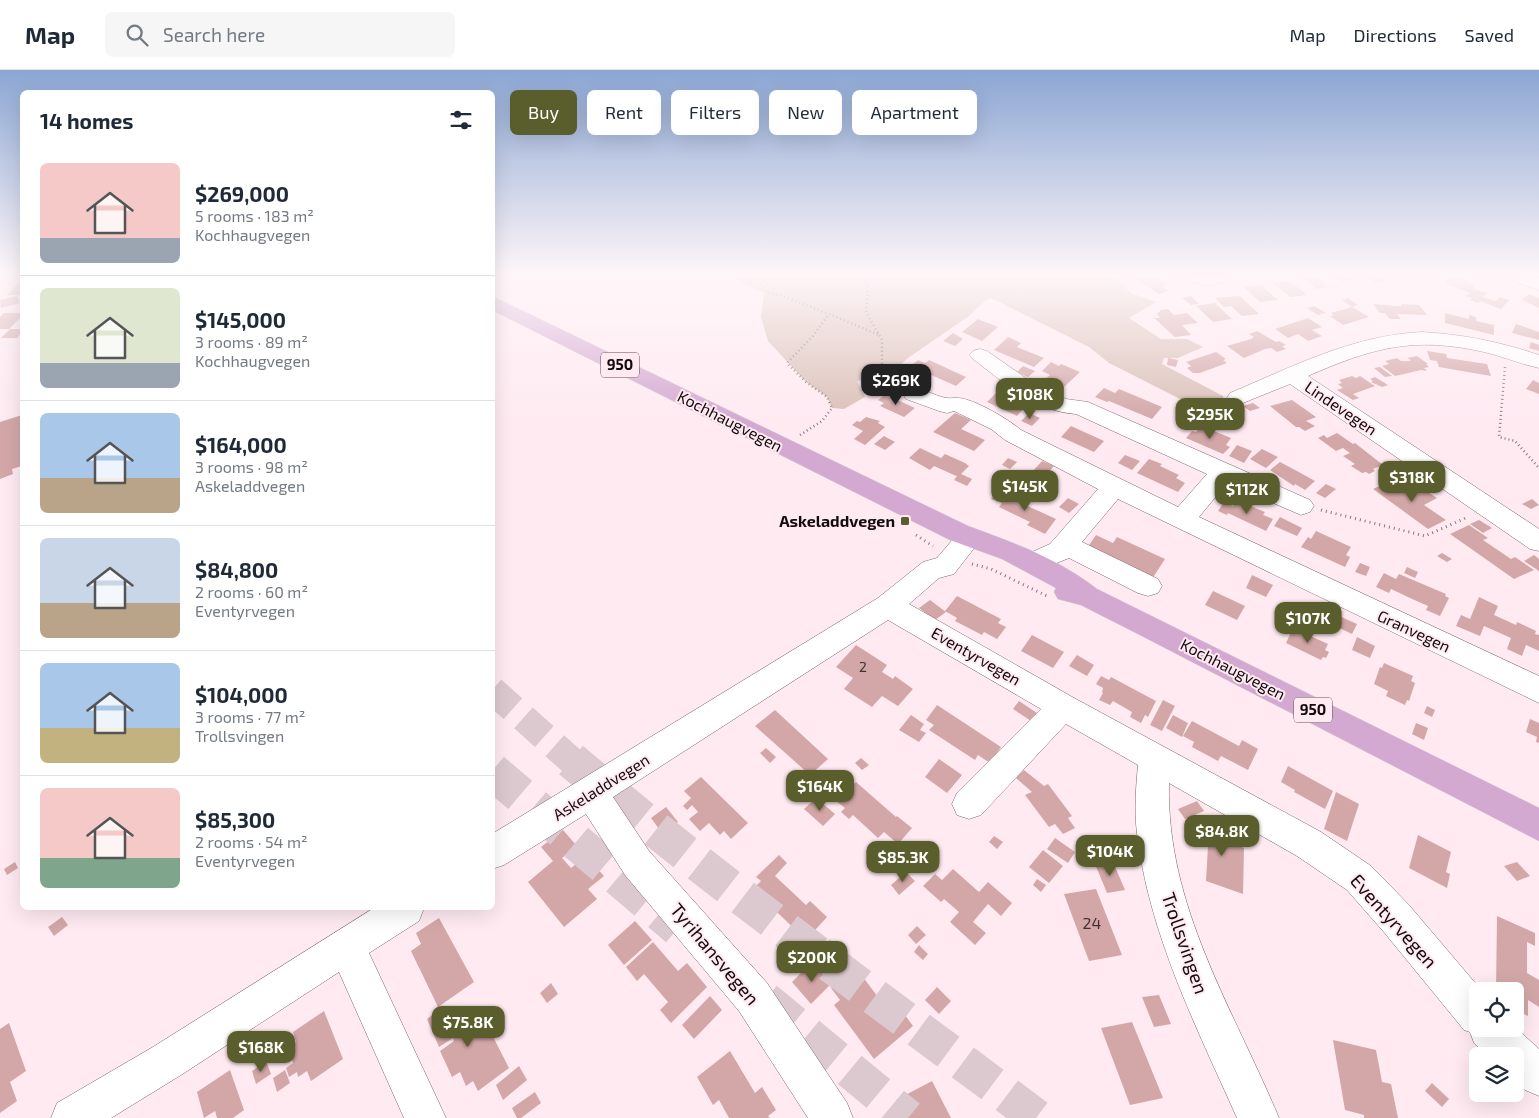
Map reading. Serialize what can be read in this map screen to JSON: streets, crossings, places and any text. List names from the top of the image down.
{
  "streets": {
    "main road": ["950", "Kochhaugvegen"],
    "street": [
      "Lindevegen",
      "Granvegen",
      "Eventyrvegen",
      "Askeladdvegen",
      "Trollsvingen",
      "Tyrihansvegen"
    ]
  },
  "crossings": [
    ["Kochhaugvegen", "Askeladdvegen"],
    ["Eventyrvegen", "Askeladdvegen"],
    ["Eventyrvegen", "Trollsvingen"],
    ["Askeladdvegen", "Tyrihansvegen"]
  ],
  "places": {
    "transit": ["Askeladdvegen"]
  },
  "house_numbers": ["2", "24"],
  "page": {
    "header": "Map",
    "search": "Search here",
    "nav": ["Map", "Directions", "Saved"],
    "chip": [
      "Buy",
      "Rent",
      "Filters",
      "New",
      "Apartment"
    ],
    "heading": "14 homes",
    "list": [
      {
        "name": "$269,000",
        "note": "5 rooms · 183 m² · Kochhaugvegen"
      },
      {
        "name": "$145,000",
        "note": "3 rooms · 89 m² · Kochhaugvegen"
      },
      {
        "name": "$164,000",
        "note": "3 rooms · 98 m² · Askeladdvegen"
      },
      {
        "name": "$84,800",
        "note": "2 rooms · 60 m² · Eventyrvegen"
      },
      {
        "name": "$104,000",
        "note": "3 rooms · 77 m² · Trollsvingen"
      },
      {
        "name": "$85,300",
        "note": "2 rooms · 54 m² · Eventyrvegen"
      }
    ],
    "price": [
      "$269K",
      "$108K",
      "$295K",
      "$318K",
      "$145K",
      "$112K",
      "$107K",
      "$164K",
      "$84.8K",
      "$104K",
      "$85.3K",
      "$200K",
      "$75.8K",
      "$168K"
    ]
  }
}
